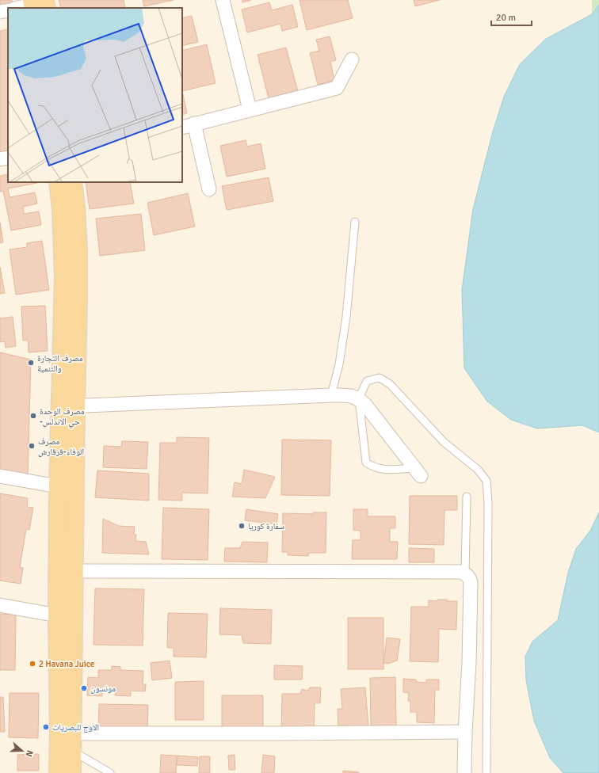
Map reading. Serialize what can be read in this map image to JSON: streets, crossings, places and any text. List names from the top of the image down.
{
  "places": [
    "مصرف التجارة والتنمية",
    "مصرف الوحدة -حي الاندلس",
    "مصرف الوفاء-قرقارش",
    "سفارة كوريا",
    "2 Havana Juice",
    "مونسون",
    "الاوج للبصريات"
  ],
  "scale_bar": "20 m",
  "north": "right"
}
